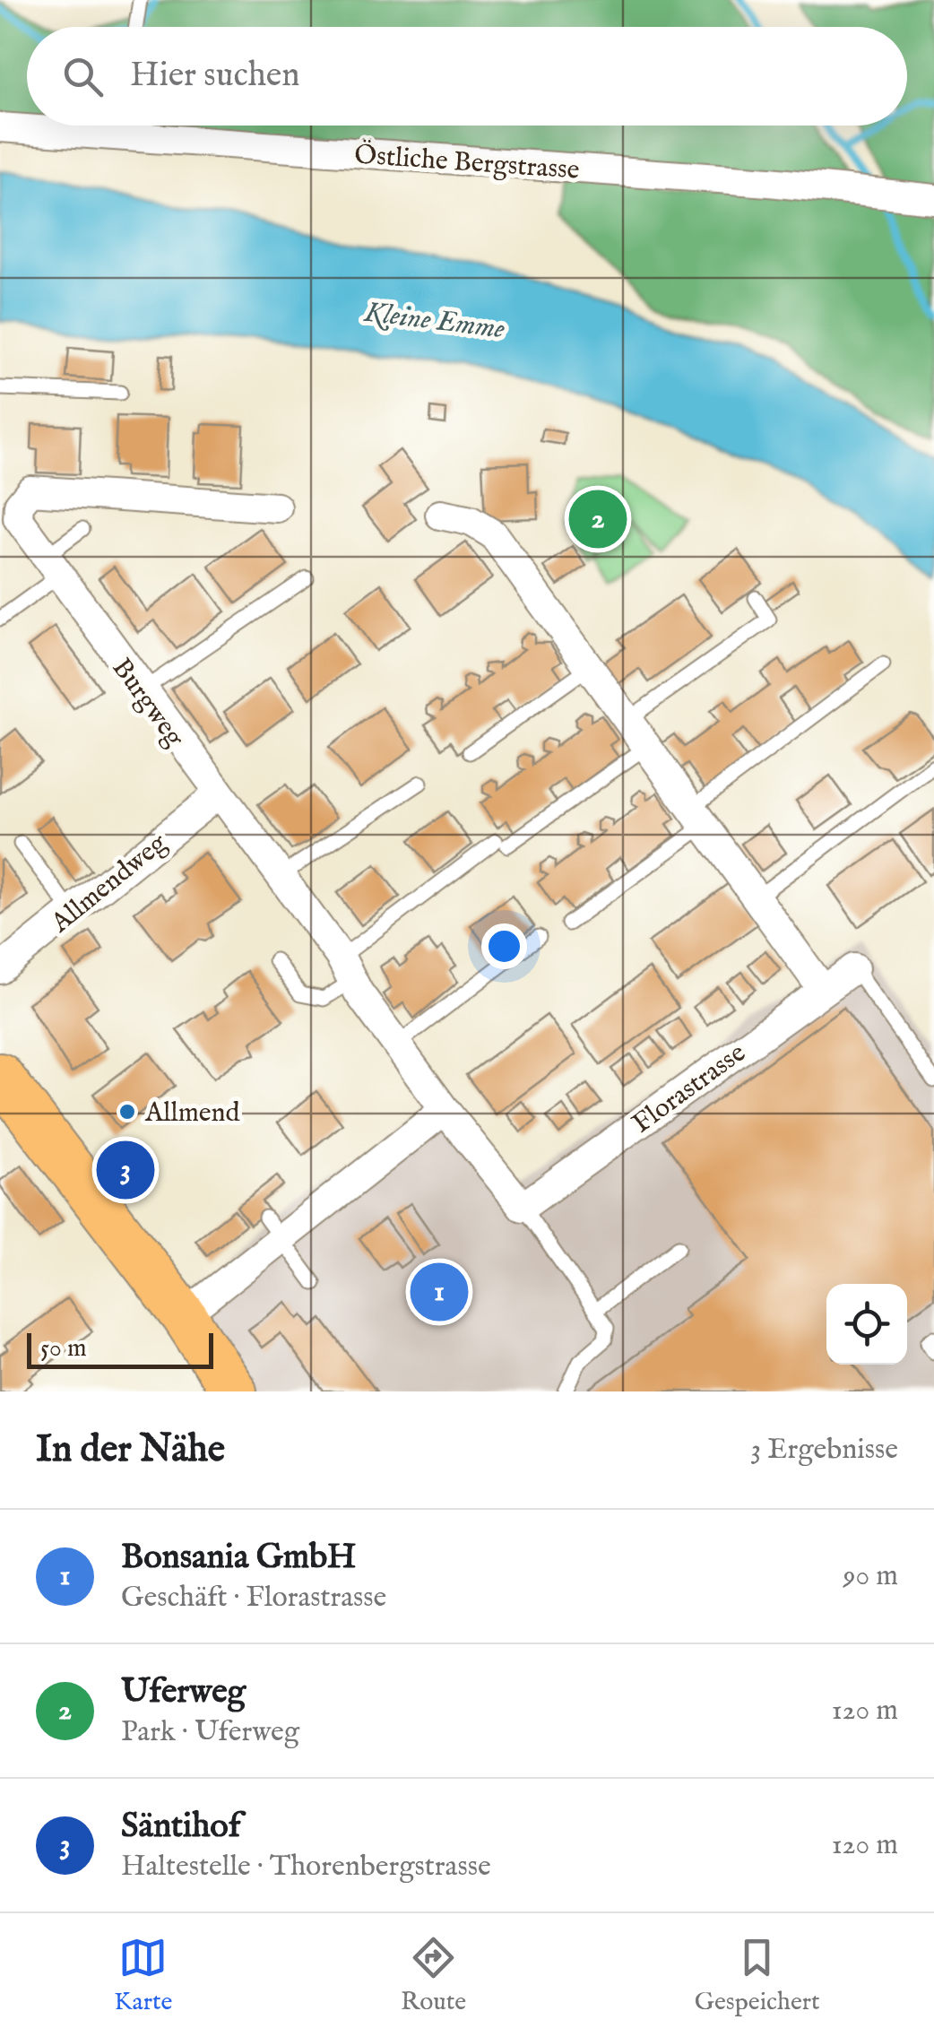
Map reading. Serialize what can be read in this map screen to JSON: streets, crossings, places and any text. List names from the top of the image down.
{
  "streets": {
    "street": [
      "Östliche Bergstrasse",
      "Burgweg",
      "Allmendweg",
      "Florastrasse"
    ]
  },
  "crossings": [
    ["Burgweg", "Allmendweg"]
  ],
  "water": ["Kleine Emme"],
  "places": ["Allmend"],
  "scale_bar": "50 m",
  "page": {
    "search": "Hier suchen",
    "pins": ["2", "3", "1"],
    "scale": "50 m",
    "heading": ["In der Nähe", "3 Ergebnisse"],
    "list": [
      {
        "mark": "1",
        "name": "Bonsania GmbH",
        "note": "Geschäft · Florastrasse",
        "value": "90 m"
      },
      {
        "mark": "2",
        "name": "Uferweg",
        "note": "Park · Uferweg",
        "value": "120 m"
      },
      {
        "mark": "3",
        "name": "Säntihof",
        "note": "Haltestelle · Thorenbergstrasse",
        "value": "120 m"
      }
    ],
    "nav": ["Karte", "Route", "Gespeichert"]
  }
}
